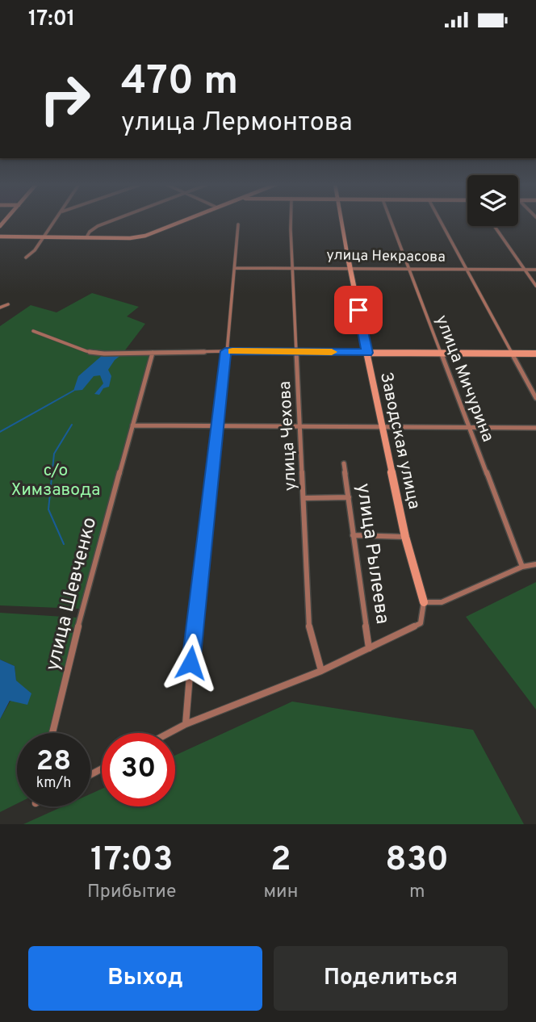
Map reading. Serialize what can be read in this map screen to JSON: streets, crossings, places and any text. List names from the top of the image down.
{
  "streets": {
    "street": [
      "улица Некрасова",
      "улица Мичурина",
      "улица Чехова",
      "Заводская улица",
      "улица Рылеева",
      "улица Шевченко"
    ]
  },
  "crossings": [
    ["улица Некрасова", "улица Мичурина"],
    ["улица Некрасова", "улица Чехова"],
    ["улица Некрасова", "Заводская улица"]
  ],
  "parks": ["с/о Химзавода"],
  "page": {
    "status": "17:01",
    "turn": ["470 m", "улица Лермонтова"],
    "speed": "28 km/h",
    "limit": "30",
    "eta": [
      "17:03",
      "Прибытие",
      "2",
      "мин",
      "830",
      "m"
    ],
    "buttons": ["Выход", "Поделиться"]
  }
}
